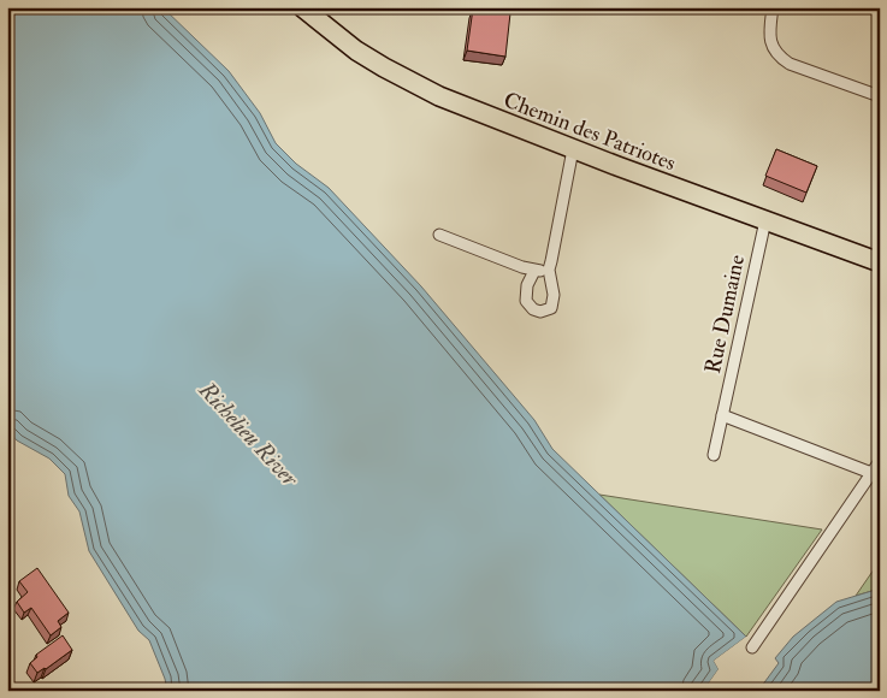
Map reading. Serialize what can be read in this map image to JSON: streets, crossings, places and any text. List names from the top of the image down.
{
  "streets": {
    "main road": ["Chemin des Patriotes"],
    "street": ["Rue Dumaine"]
  },
  "crossings": [
    ["Chemin des Patriotes", "Rue Dumaine"]
  ],
  "water": ["Richelieu River"]
}
